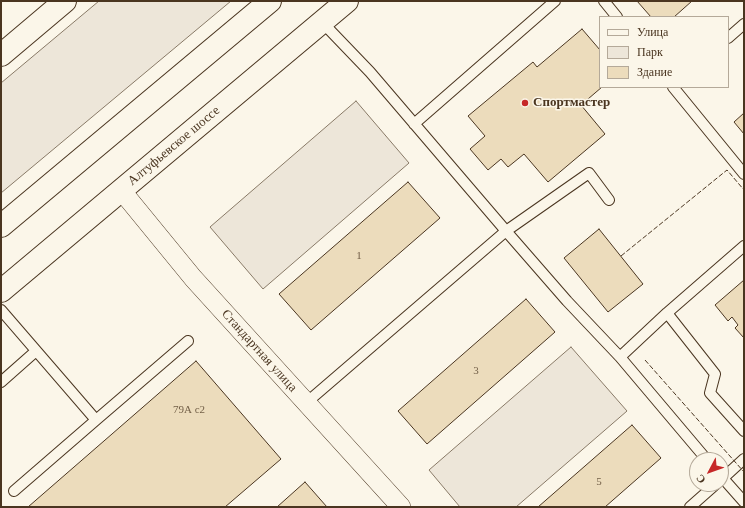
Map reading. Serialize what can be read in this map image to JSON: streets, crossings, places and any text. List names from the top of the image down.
{
  "streets": {
    "main road": ["Алтуфьевское шоссе"],
    "street": ["Стандартная улица"]
  },
  "crossings": [
    ["Алтуфьевское шоссе", "Стандартная улица"]
  ],
  "places": ["Спортмастер"],
  "house_numbers": [
    "1",
    "3",
    "79А с2",
    "5"
  ],
  "legend": ["Улица", "Парк", "Здание"],
  "north": "bottom left"
}
